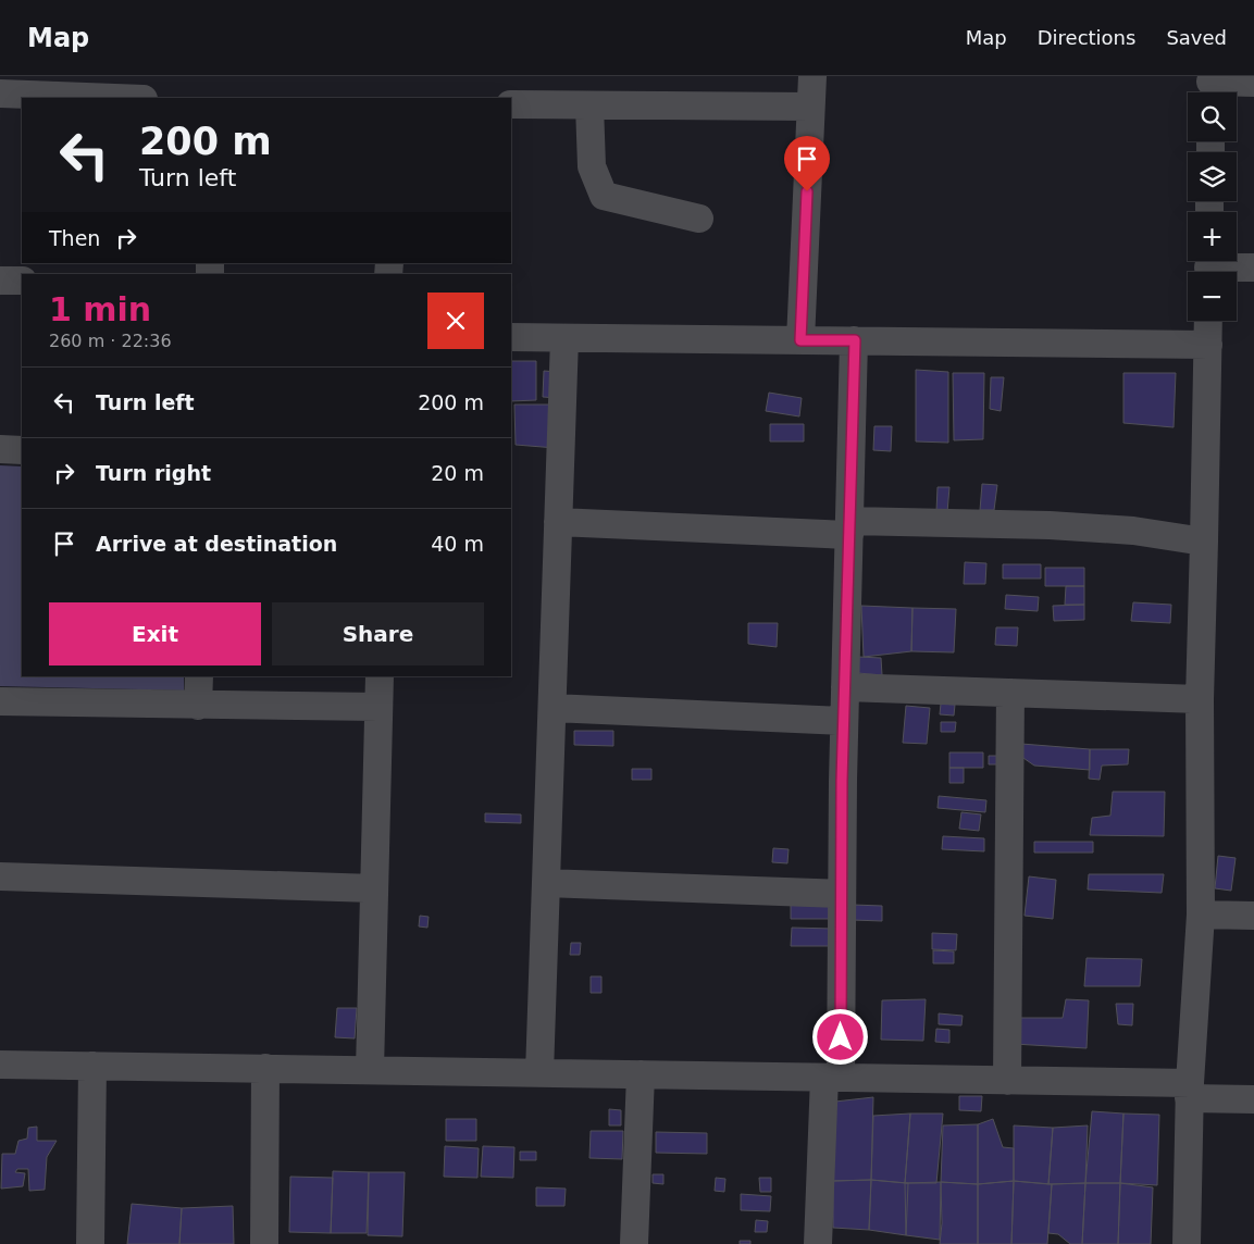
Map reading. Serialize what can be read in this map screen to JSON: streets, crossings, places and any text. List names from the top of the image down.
{
  "page": {
    "header": "Map",
    "nav": ["Map", "Directions", "Saved"],
    "map_buttons": ["+", "−"],
    "turn": ["200 m", "Turn left"],
    "then": "Then",
    "heading": ["1 min", "260 m · 22:36"],
    "list": [
      {
        "name": "Turn left",
        "value": "200 m"
      },
      {
        "name": "Turn right",
        "value": "20 m"
      },
      {
        "name": "Arrive at destination",
        "value": "40 m"
      }
    ],
    "buttons": ["Exit", "Share"]
  }
}
